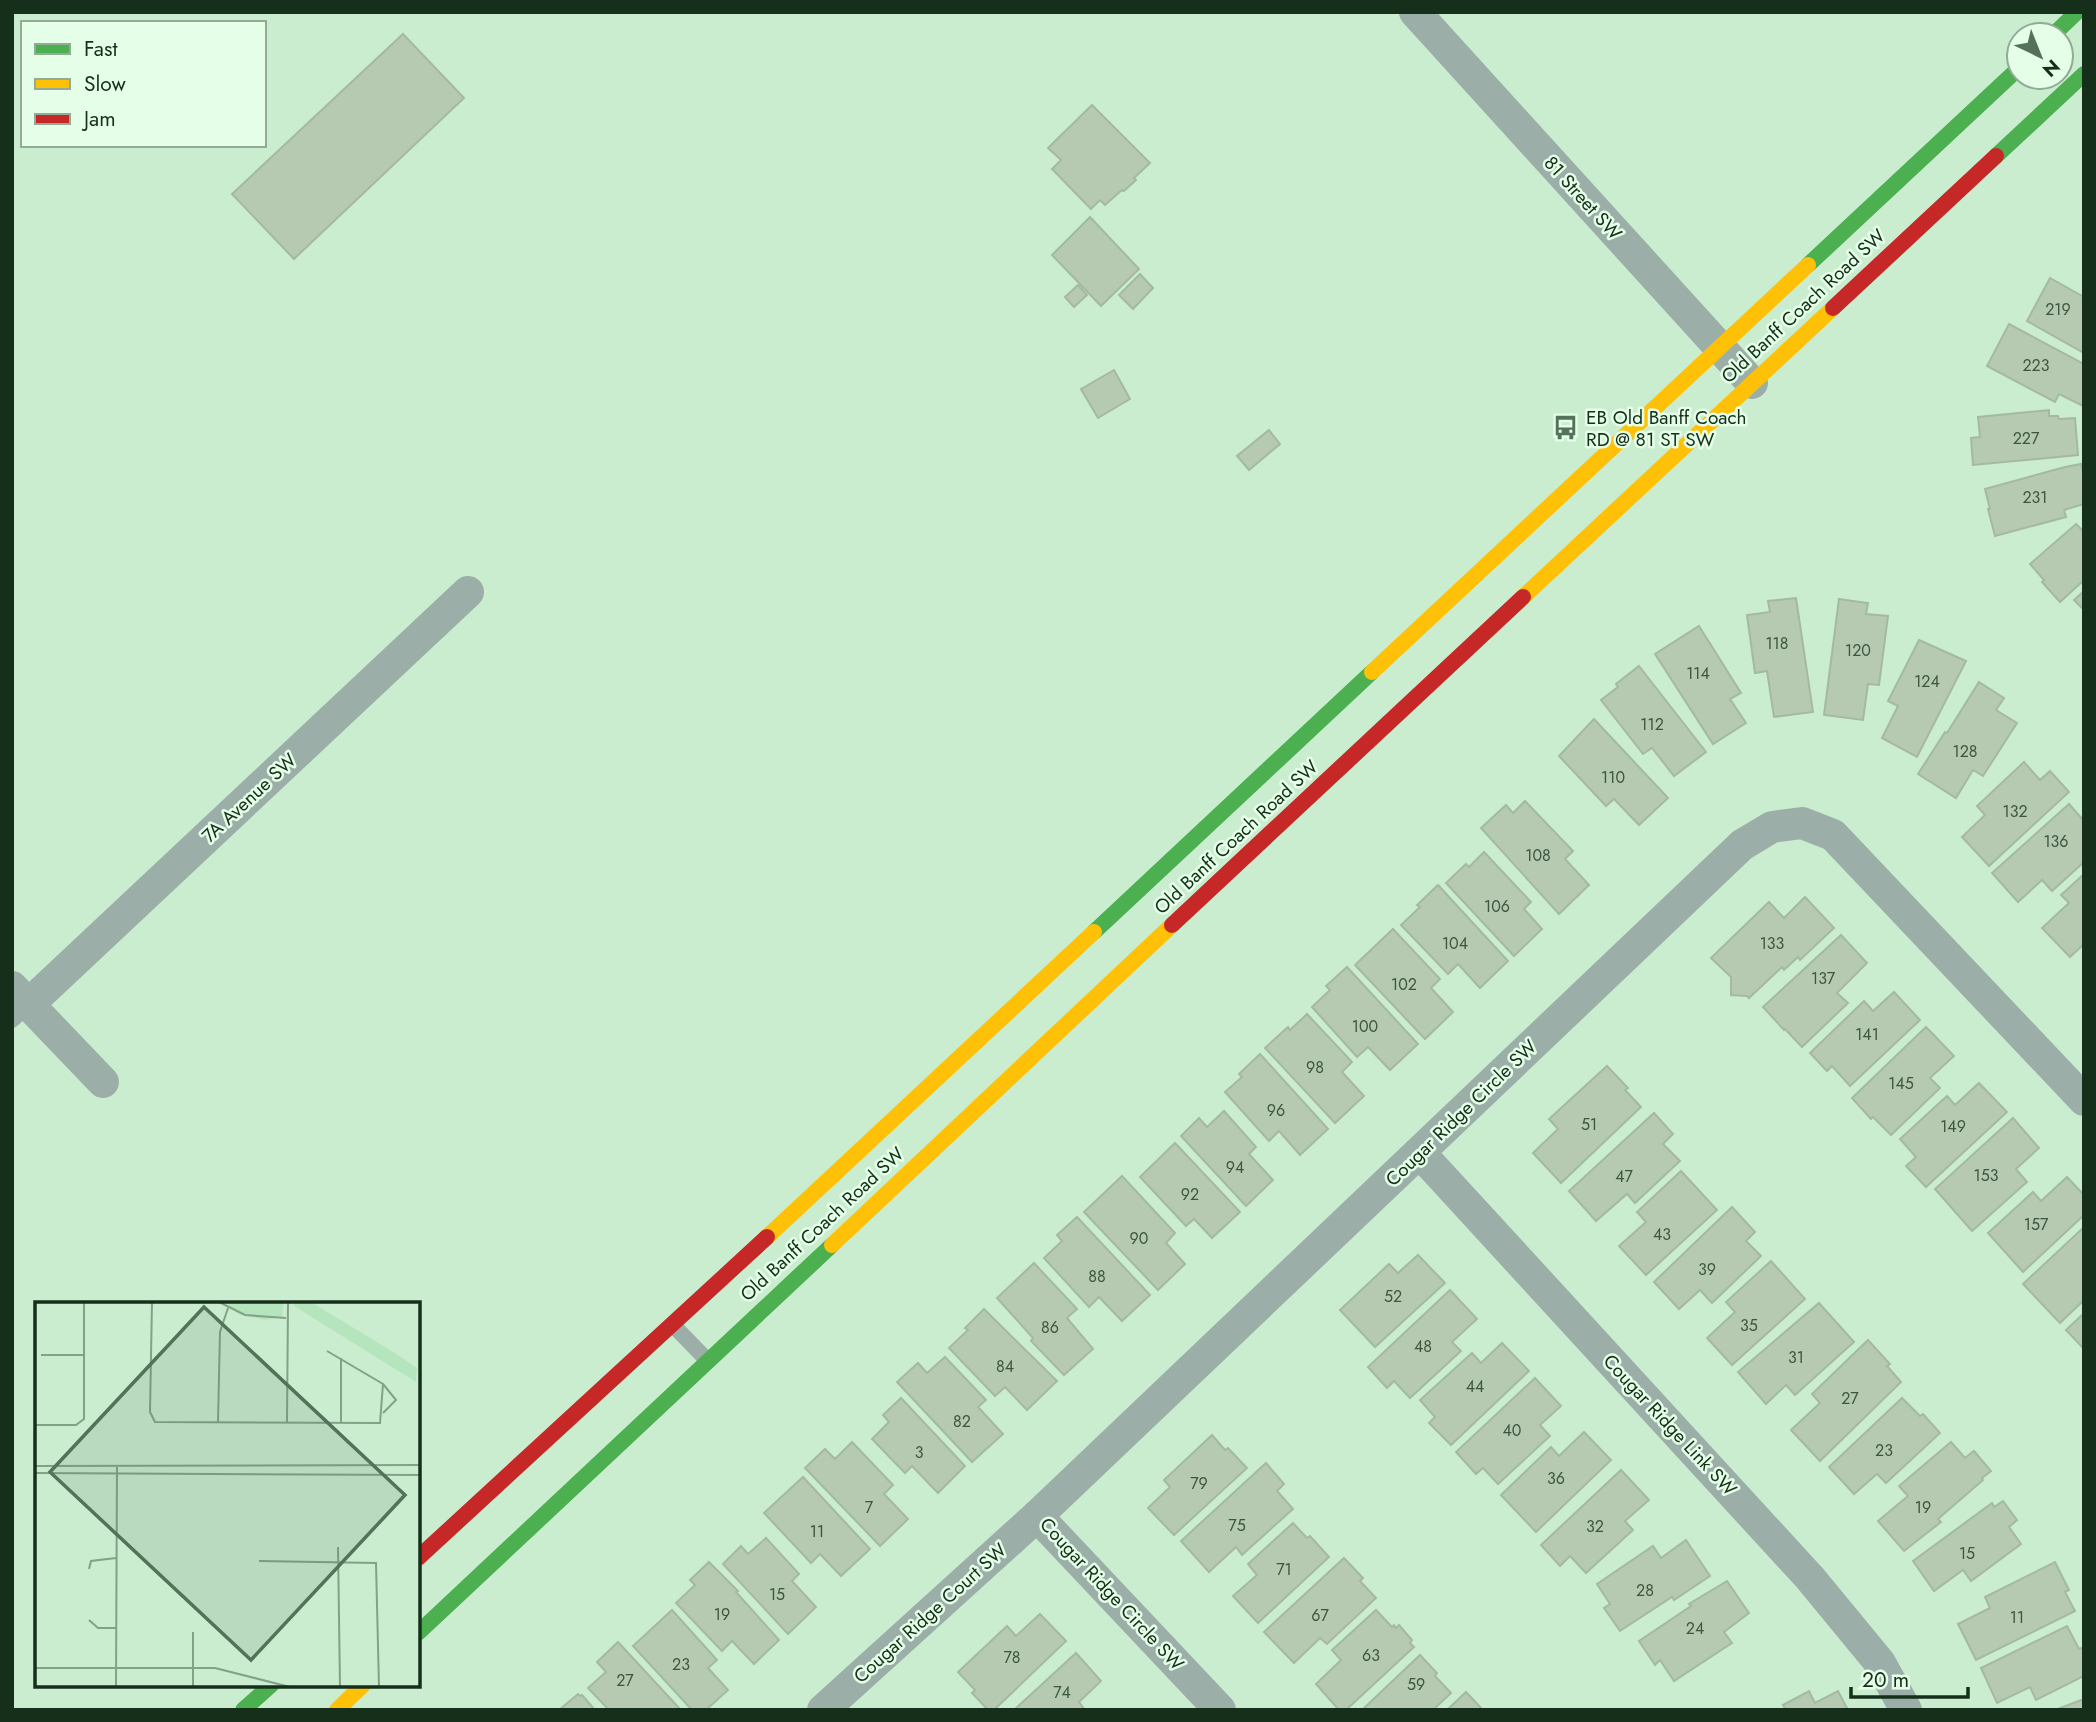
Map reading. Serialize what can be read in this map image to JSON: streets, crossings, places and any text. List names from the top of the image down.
{
  "streets": {
    "main road": ["Old Banff Coach Road SW"],
    "street": [
      "81 Street SW",
      "7A Avenue SW",
      "Cougar Ridge Circle SW",
      "Cougar Ridge Link SW",
      "Cougar Ridge Court SW"
    ]
  },
  "crossings": [
    ["81 Street SW", "Old Banff Coach Road SW"],
    ["Cougar Ridge Circle SW", "Cougar Ridge Link SW"],
    ["Cougar Ridge Circle SW", "Cougar Ridge Court SW"]
  ],
  "places": {
    "bus stop": ["EB Old Banff Coach RD @ 81 ST SW"]
  },
  "house_numbers": [
    "219",
    "223",
    "227",
    "231",
    "118",
    "120",
    "114",
    "124",
    "112",
    "128",
    "110",
    "132",
    "136",
    "108",
    "106",
    "104",
    "133",
    "137",
    "102",
    "100",
    "141",
    "98",
    "145",
    "96",
    "51",
    "149",
    "94",
    "153",
    "47",
    "92",
    "157",
    "43",
    "90",
    "39",
    "88",
    "52",
    "35",
    "86",
    "48",
    "31",
    "84",
    "44",
    "27",
    "82",
    "40",
    "23",
    "3",
    "36",
    "79",
    "7",
    "19",
    "75",
    "32",
    "11",
    "15",
    "71",
    "28",
    "15",
    "19",
    "67",
    "11",
    "24",
    "63",
    "78",
    "23",
    "27",
    "59",
    "74"
  ],
  "legend": ["Fast", "Slow", "Jam"],
  "scale_bar": "20 m",
  "north": "bottom right"
}
